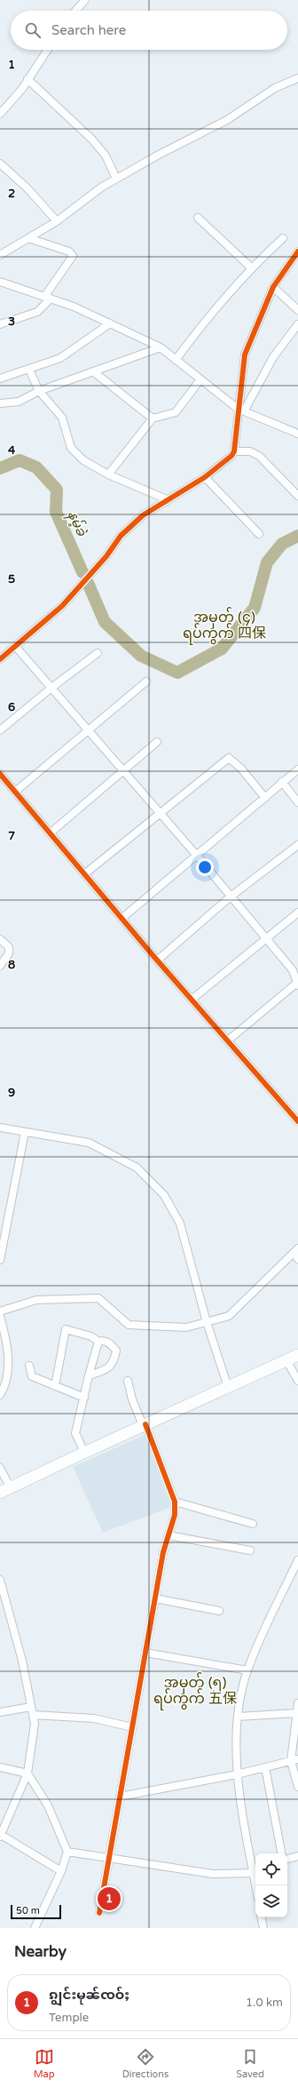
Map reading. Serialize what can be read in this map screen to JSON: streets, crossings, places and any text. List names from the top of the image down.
{
  "districts": ["အမှတ် (၄) ရပ်ကွက် 四保", "အမှတ် (၅) ရပ်ကွက် 五保"],
  "water": ["နမ့်ခဲ"],
  "scale_bar": "50 m",
  "page": {
    "search": "Search here",
    "pins": "1",
    "scale": "50 m",
    "heading": "Nearby",
    "list": [
      {
        "mark": "1",
        "name": "ၵျွင်းမုၼ်ၸဝ်ႈ",
        "note": "Temple",
        "value": "1.0 km"
      }
    ],
    "nav": ["Map", "Directions", "Saved"]
  },
  "grid": {
    "rows": [
      "1",
      "2",
      "3",
      "4",
      "5",
      "6",
      "7",
      "8",
      "9"
    ]
  }
}
